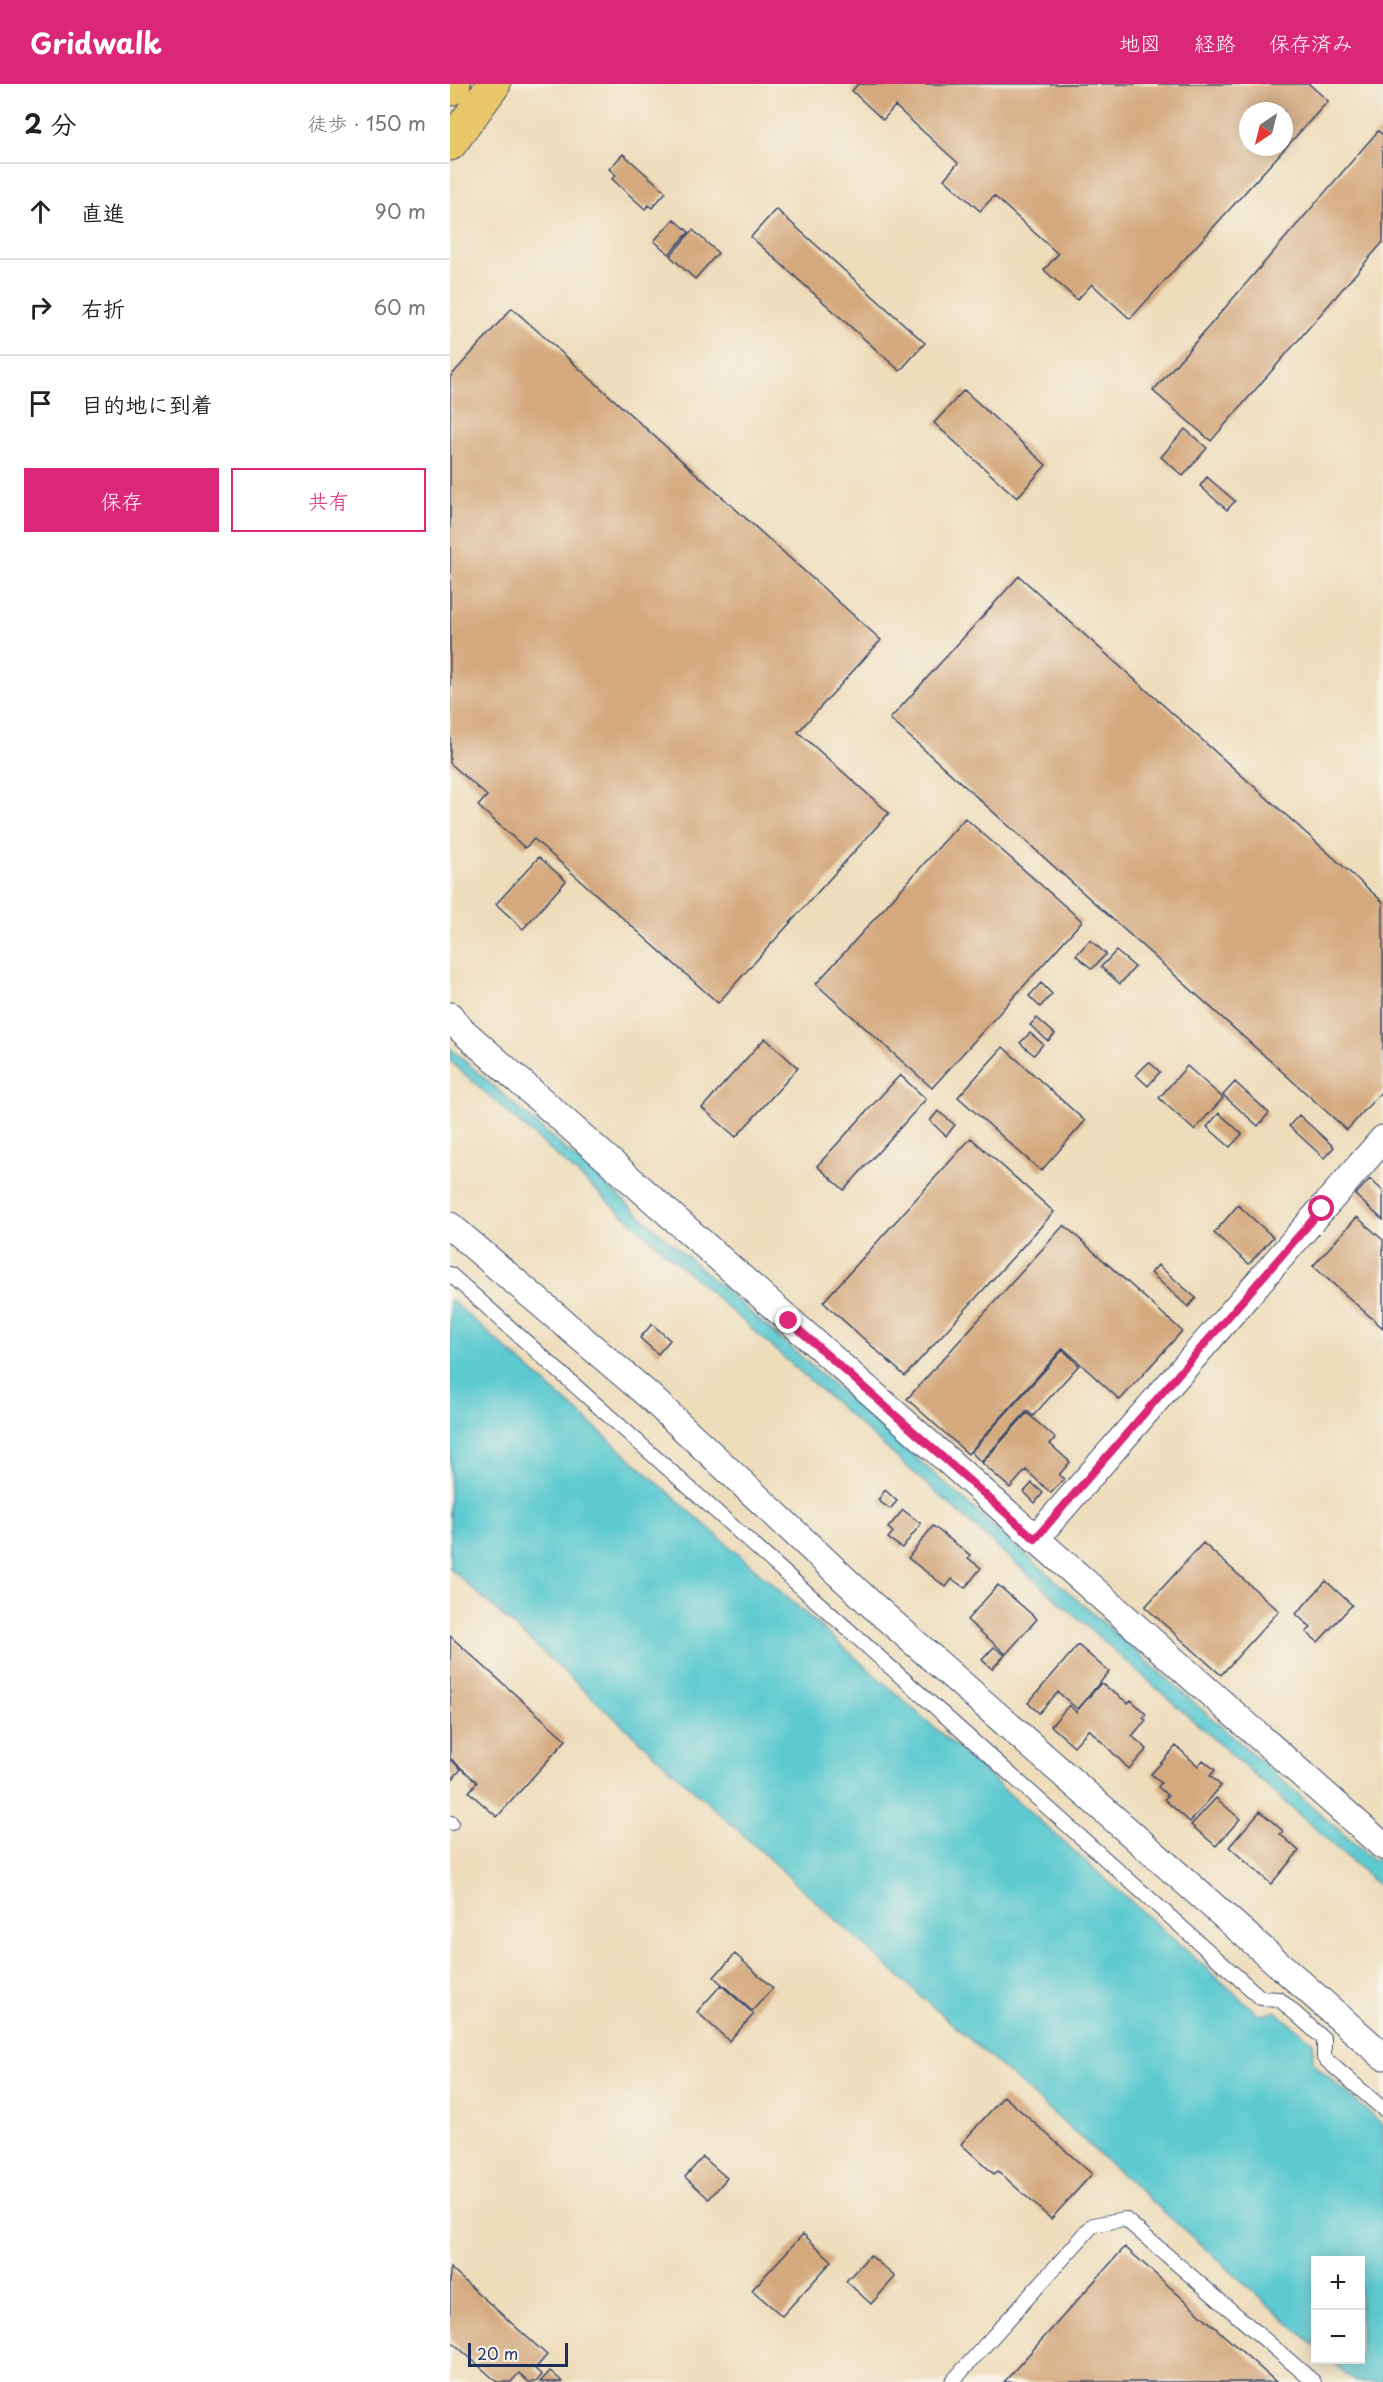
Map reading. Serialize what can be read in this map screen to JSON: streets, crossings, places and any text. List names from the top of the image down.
{
  "scale_bar": "20 m",
  "north": "bottom left",
  "page": {
    "header": "Gridwalk",
    "nav": ["地図", "経路", "保存済み"],
    "heading": ["2 分", "徒歩 · 150 m"],
    "list": [
      ["直進", "90 m"],
      ["右折", "60 m"],
      "目的地に到着"
    ],
    "buttons": ["保存", "共有"],
    "map_buttons": ["+", "−"],
    "scale": "20 m"
  }
}
